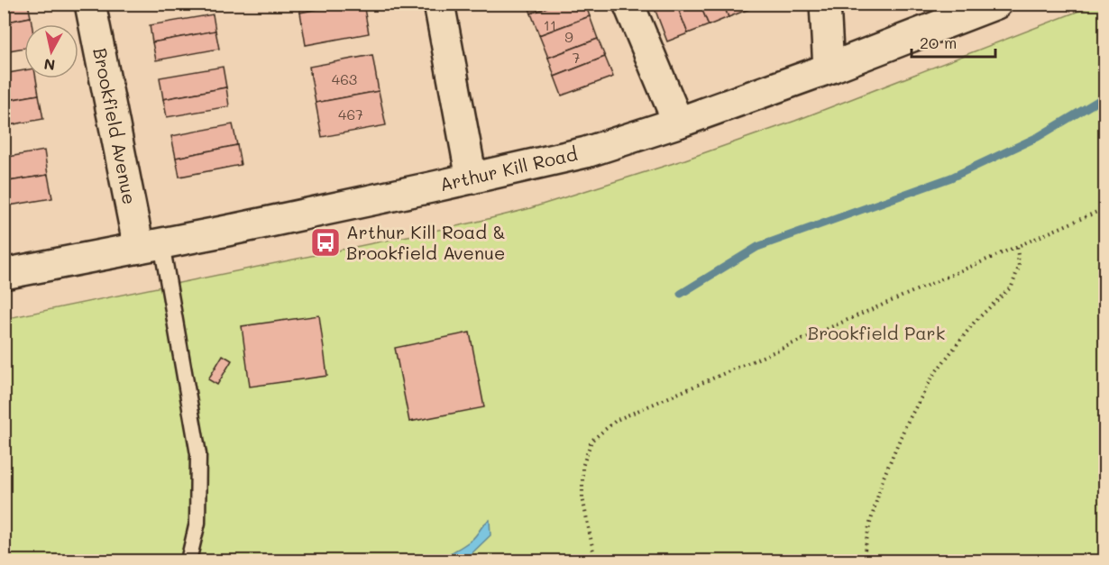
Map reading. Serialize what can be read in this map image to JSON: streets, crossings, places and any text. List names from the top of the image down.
{
  "streets": {
    "street": ["Brookfield Avenue", "Arthur Kill Road"]
  },
  "crossings": [
    ["Brookfield Avenue", "Arthur Kill Road"]
  ],
  "parks": ["Brookfield Park"],
  "places": {
    "bus stop": ["Arthur Kill Road & Brookfield Avenue"]
  },
  "house_numbers": [
    "11",
    "9",
    "7",
    "463",
    "467"
  ],
  "scale_bar": "20 m",
  "north": "bottom"
}
